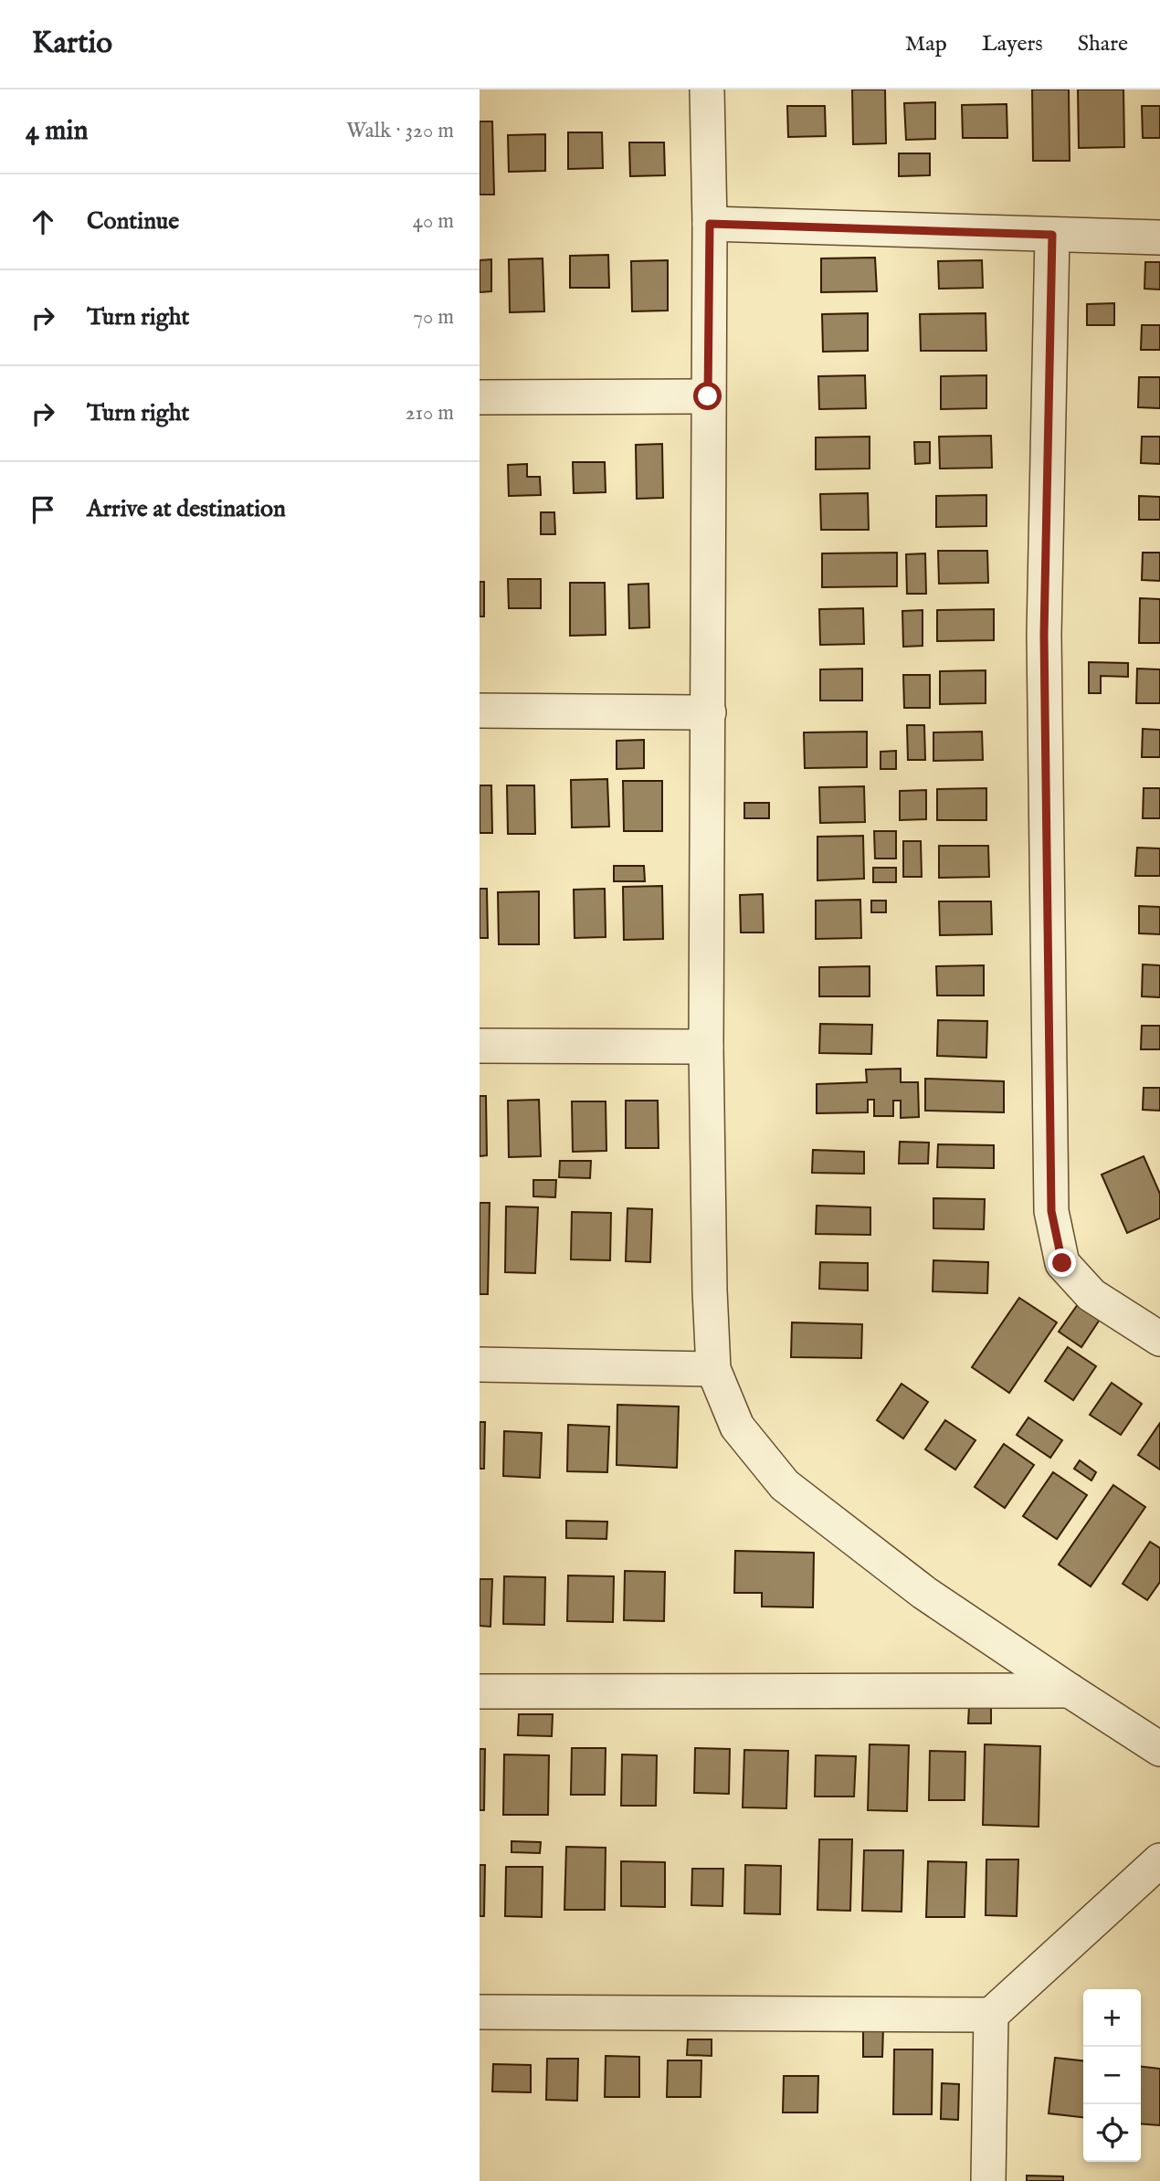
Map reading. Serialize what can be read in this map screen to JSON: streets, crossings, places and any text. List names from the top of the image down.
{
  "page": {
    "header": "Kartio",
    "nav": ["Map", "Layers", "Share"],
    "heading": ["4 min", "Walk · 320 m"],
    "list": [
      ["Continue", "40 m"],
      ["Turn right", "70 m"],
      ["Turn right", "210 m"],
      "Arrive at destination"
    ],
    "map_buttons": ["+", "−"]
  }
}
